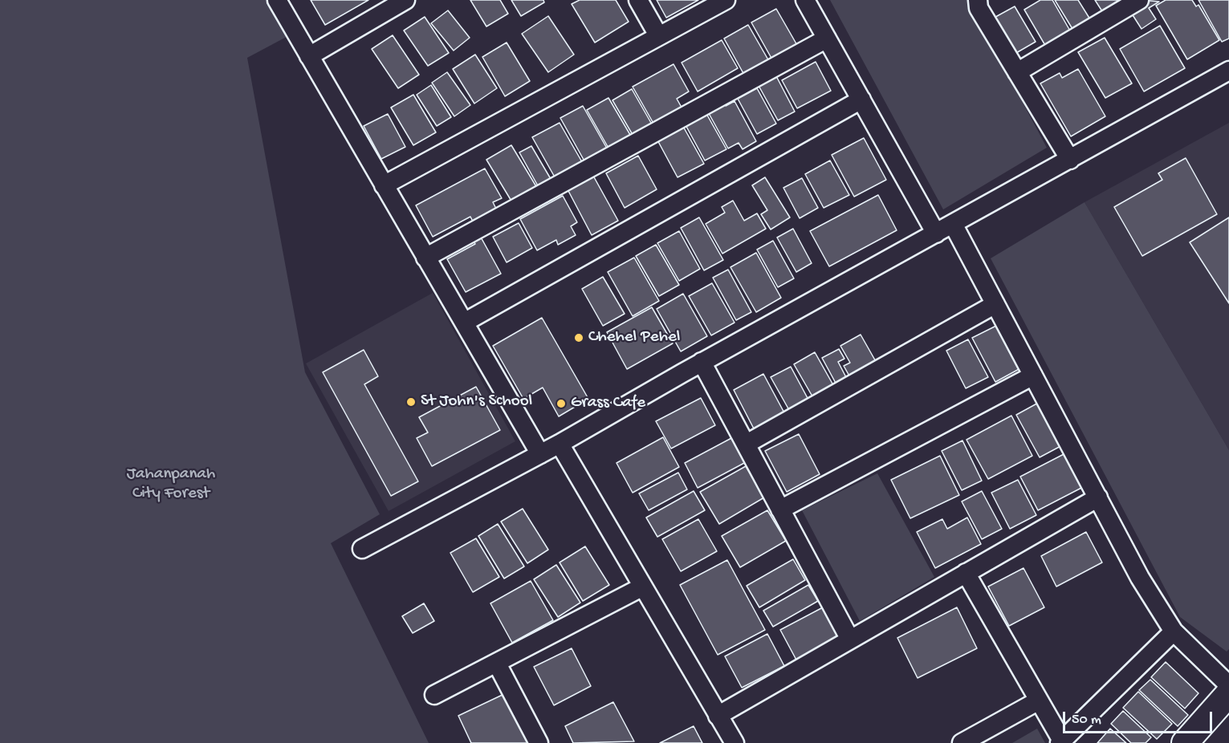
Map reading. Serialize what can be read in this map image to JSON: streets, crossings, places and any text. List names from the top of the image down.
{
  "parks": ["Jahanpanah City Forest"],
  "places": ["Chehel Pehel", "St John's School", "Grass Cafe"],
  "scale_bar": "50 m"
}
